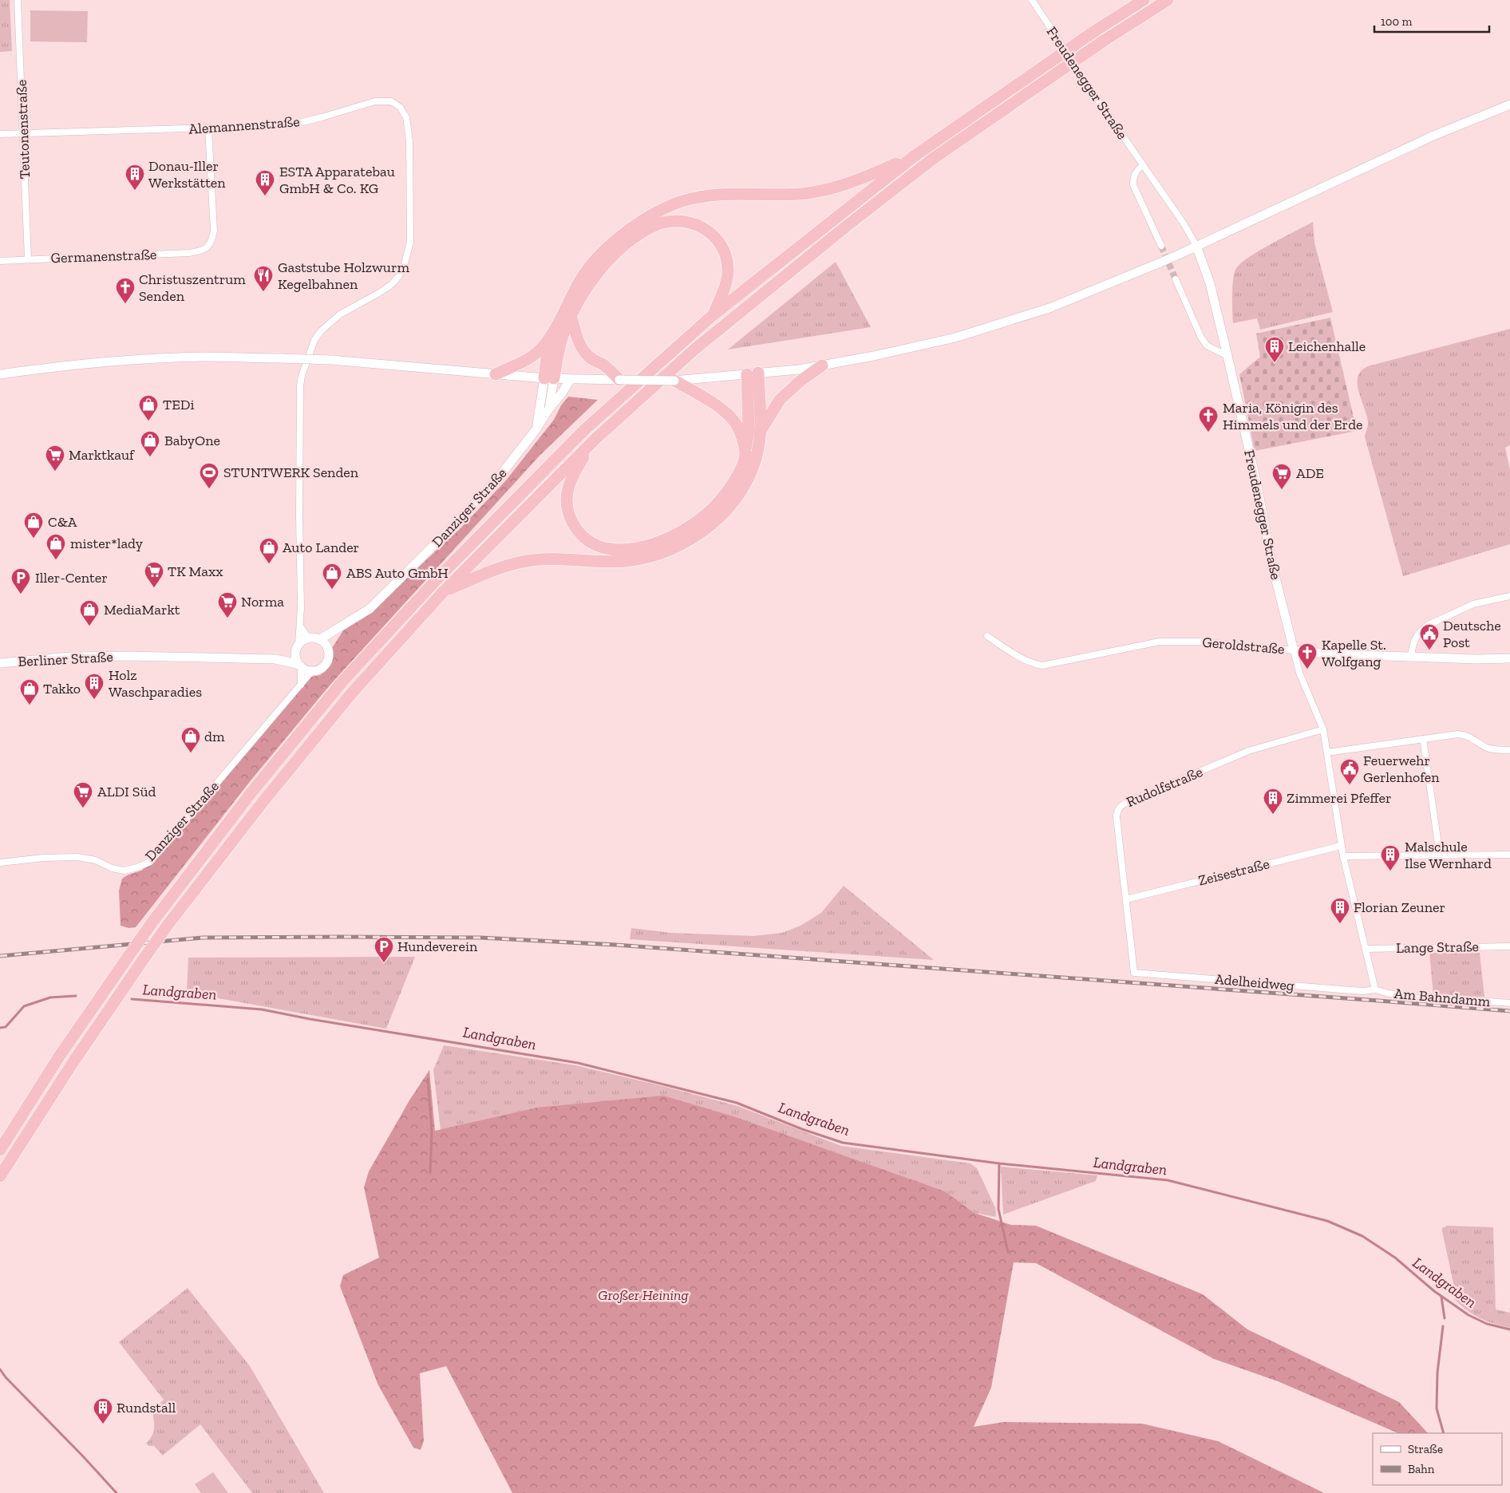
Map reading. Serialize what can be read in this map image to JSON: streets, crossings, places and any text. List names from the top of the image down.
{
  "streets": {
    "main road": [
      "Freudenegger Straße",
      "Danziger Straße",
      "Geroldstraße",
      "Berliner Straße"
    ],
    "street": [
      "Alemannenstraße",
      "Teutonenstraße",
      "Germanenstraße",
      "Rudolfstraße",
      "Zeisestraße",
      "Lange Straße",
      "Adelheidweg",
      "Am Bahndamm"
    ]
  },
  "crossings": [
    ["Freudenegger Straße", "Geroldstraße"],
    ["Alemannenstraße", "Teutonenstraße"],
    ["Alemannenstraße", "Germanenstraße"],
    ["Teutonenstraße", "Germanenstraße"],
    ["Danziger Straße", "Berliner Straße"],
    ["Rudolfstraße", "Zeisestraße"],
    ["Rudolfstraße", "Adelheidweg"],
    ["Adelheidweg", "Am Bahndamm"]
  ],
  "water": ["Landgraben"],
  "parks": ["Großer Heining"],
  "places": {
    "building": [
      "Donau-Iller Werkstätten",
      "ESTA Apparatebau GmbH & Co. KG",
      "Leichenhalle",
      "Holz Waschparadies",
      "Zimmerei Pfeffer",
      "Malschule Ilse Wernhard",
      "Florian Zeuner",
      "Rundstall"
    ],
    "restaurant": ["Gaststube Holzwurm Kegelbahnen"],
    "church": ["Christuszentrum Senden", "Maria, Königin des Himmels und der Erde", "Kapelle St. Wolfgang"],
    "shop": [
      "TEDi",
      "BabyOne",
      "C&A",
      "mister*lady",
      "Auto Lander",
      "ABS Auto GmbH",
      "MediaMarkt",
      "Takko",
      "dm"
    ],
    "supermarket": [
      "Marktkauf",
      "ADE",
      "TK Maxx",
      "Norma",
      "ALDI Süd"
    ],
    "sports": ["STUNTWERK Senden"],
    "parking": ["Iller-Center", "Hundeverein"],
    "public building": ["Deutsche Post", "Feuerwehr Gerlenhofen"]
  },
  "legend": ["Straße", "Bahn"],
  "scale_bar": "100 m"
}
